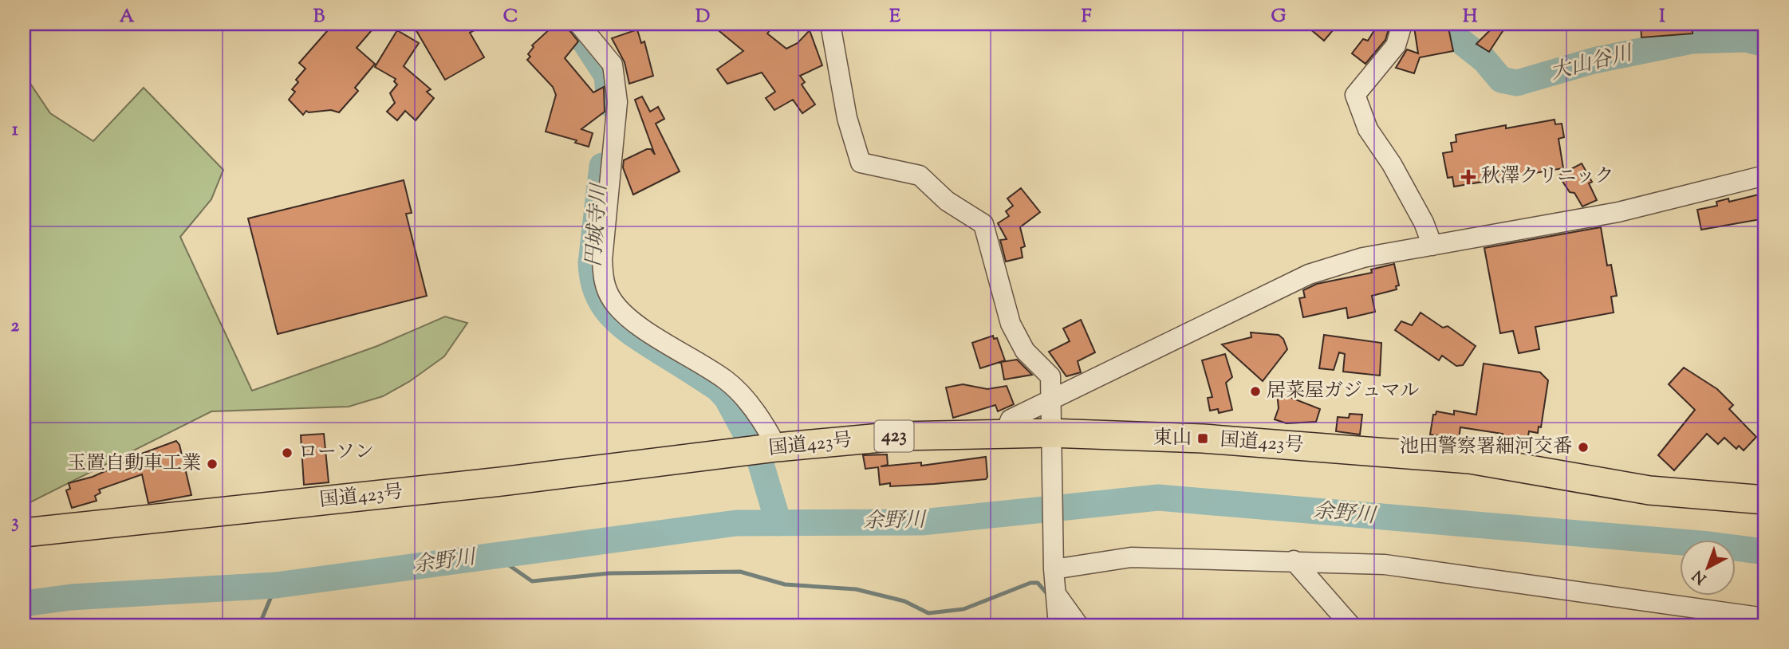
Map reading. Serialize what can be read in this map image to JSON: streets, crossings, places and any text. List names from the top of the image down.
{
  "streets": {
    "highway": ["423", "国道423号"]
  },
  "water": ["大山谷川", "円城寺川", "余野川"],
  "places": {
    "health": ["秋澤クリニック"],
    "other": [
      "居菜屋ガジュマル",
      "池田警察署細河交番",
      "ローソン",
      "玉置自動車工業"
    ],
    "transit": ["東山"]
  },
  "north": "bottom left",
  "grid": {
    "columns": [
      "A",
      "B",
      "C",
      "D",
      "E",
      "F",
      "G",
      "H",
      "I"
    ],
    "rows": ["1", "2", "3"]
  }
}
